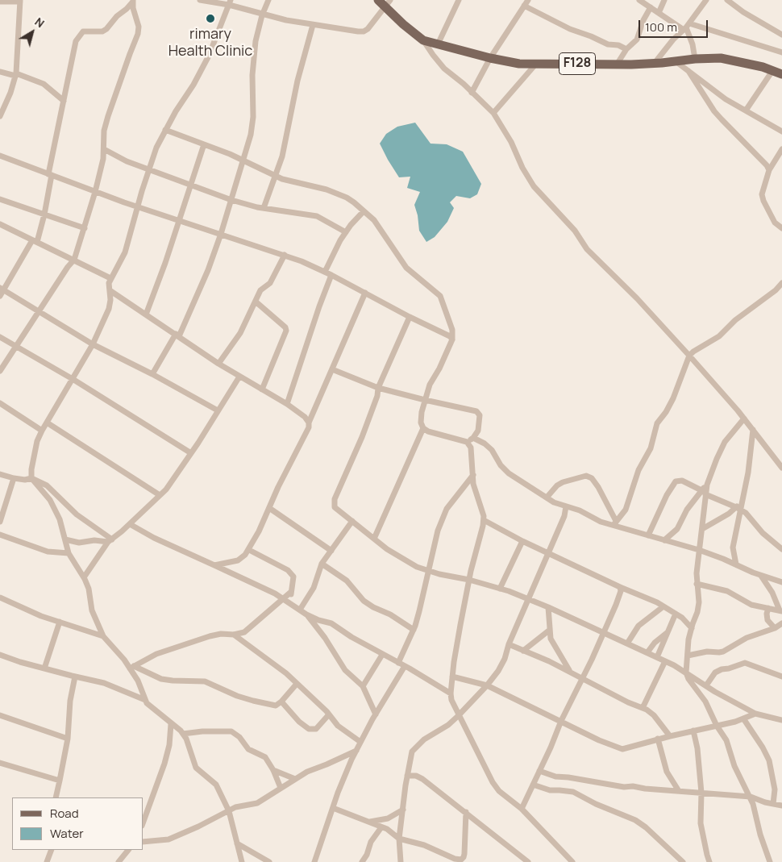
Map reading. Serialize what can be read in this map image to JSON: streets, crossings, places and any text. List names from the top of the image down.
{
  "streets": {
    "main road": ["F128"]
  },
  "places": ["rimary Health Clinic"],
  "legend": ["Road", "Water"],
  "scale_bar": "100 m",
  "north": "top right"
}
